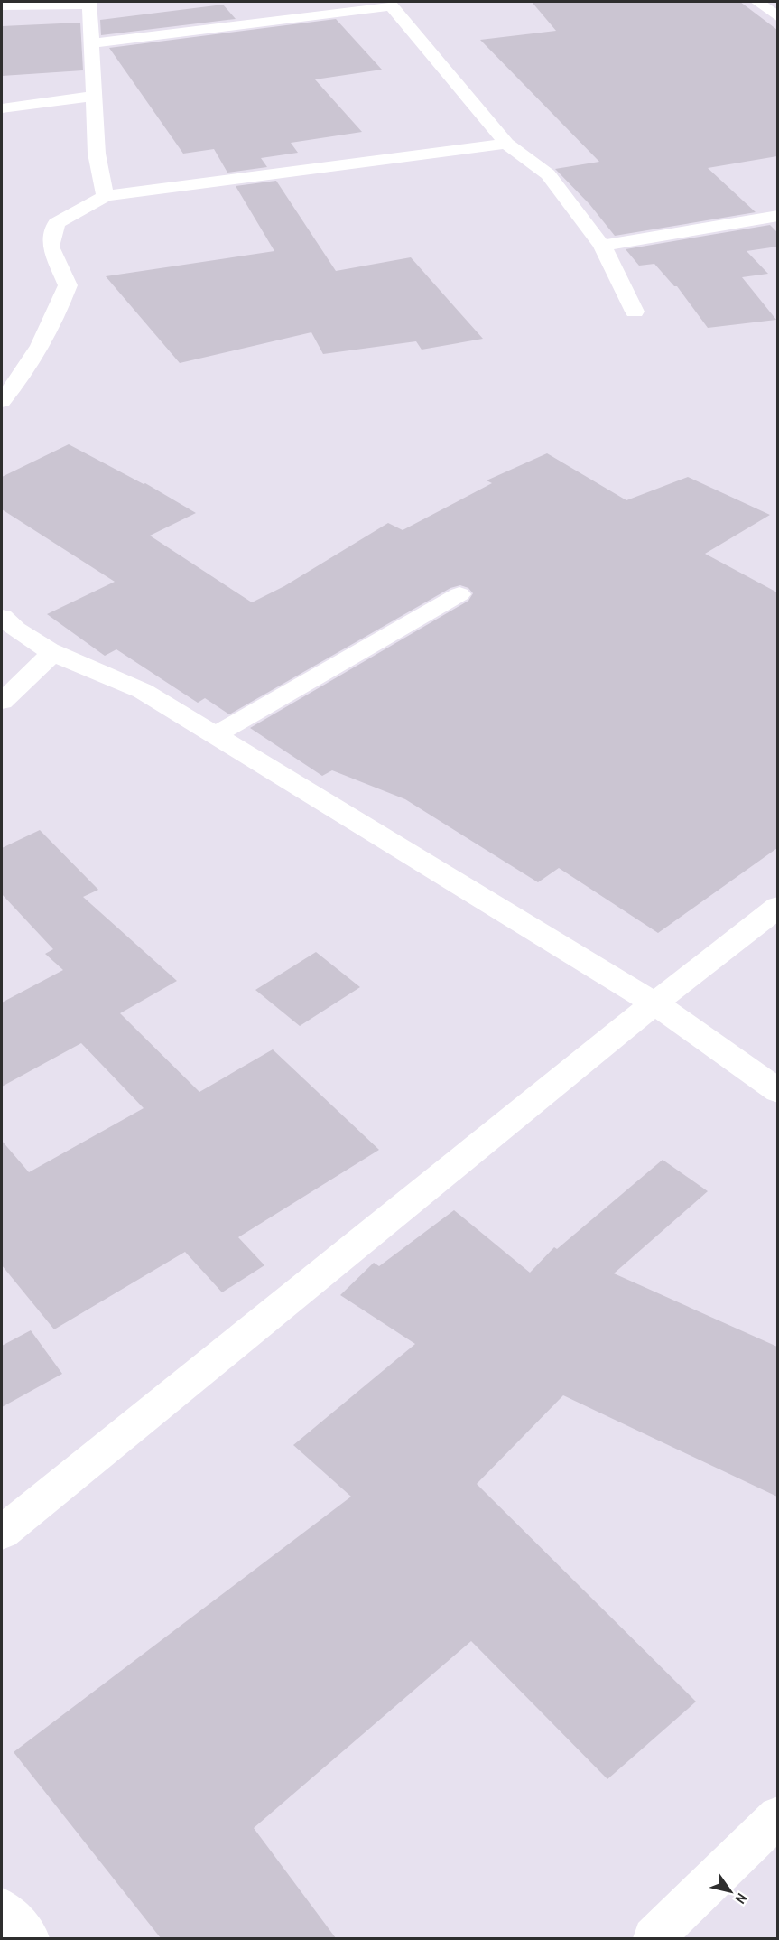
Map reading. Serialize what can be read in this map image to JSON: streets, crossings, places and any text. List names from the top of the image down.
{
  "north": "bottom right"
}
